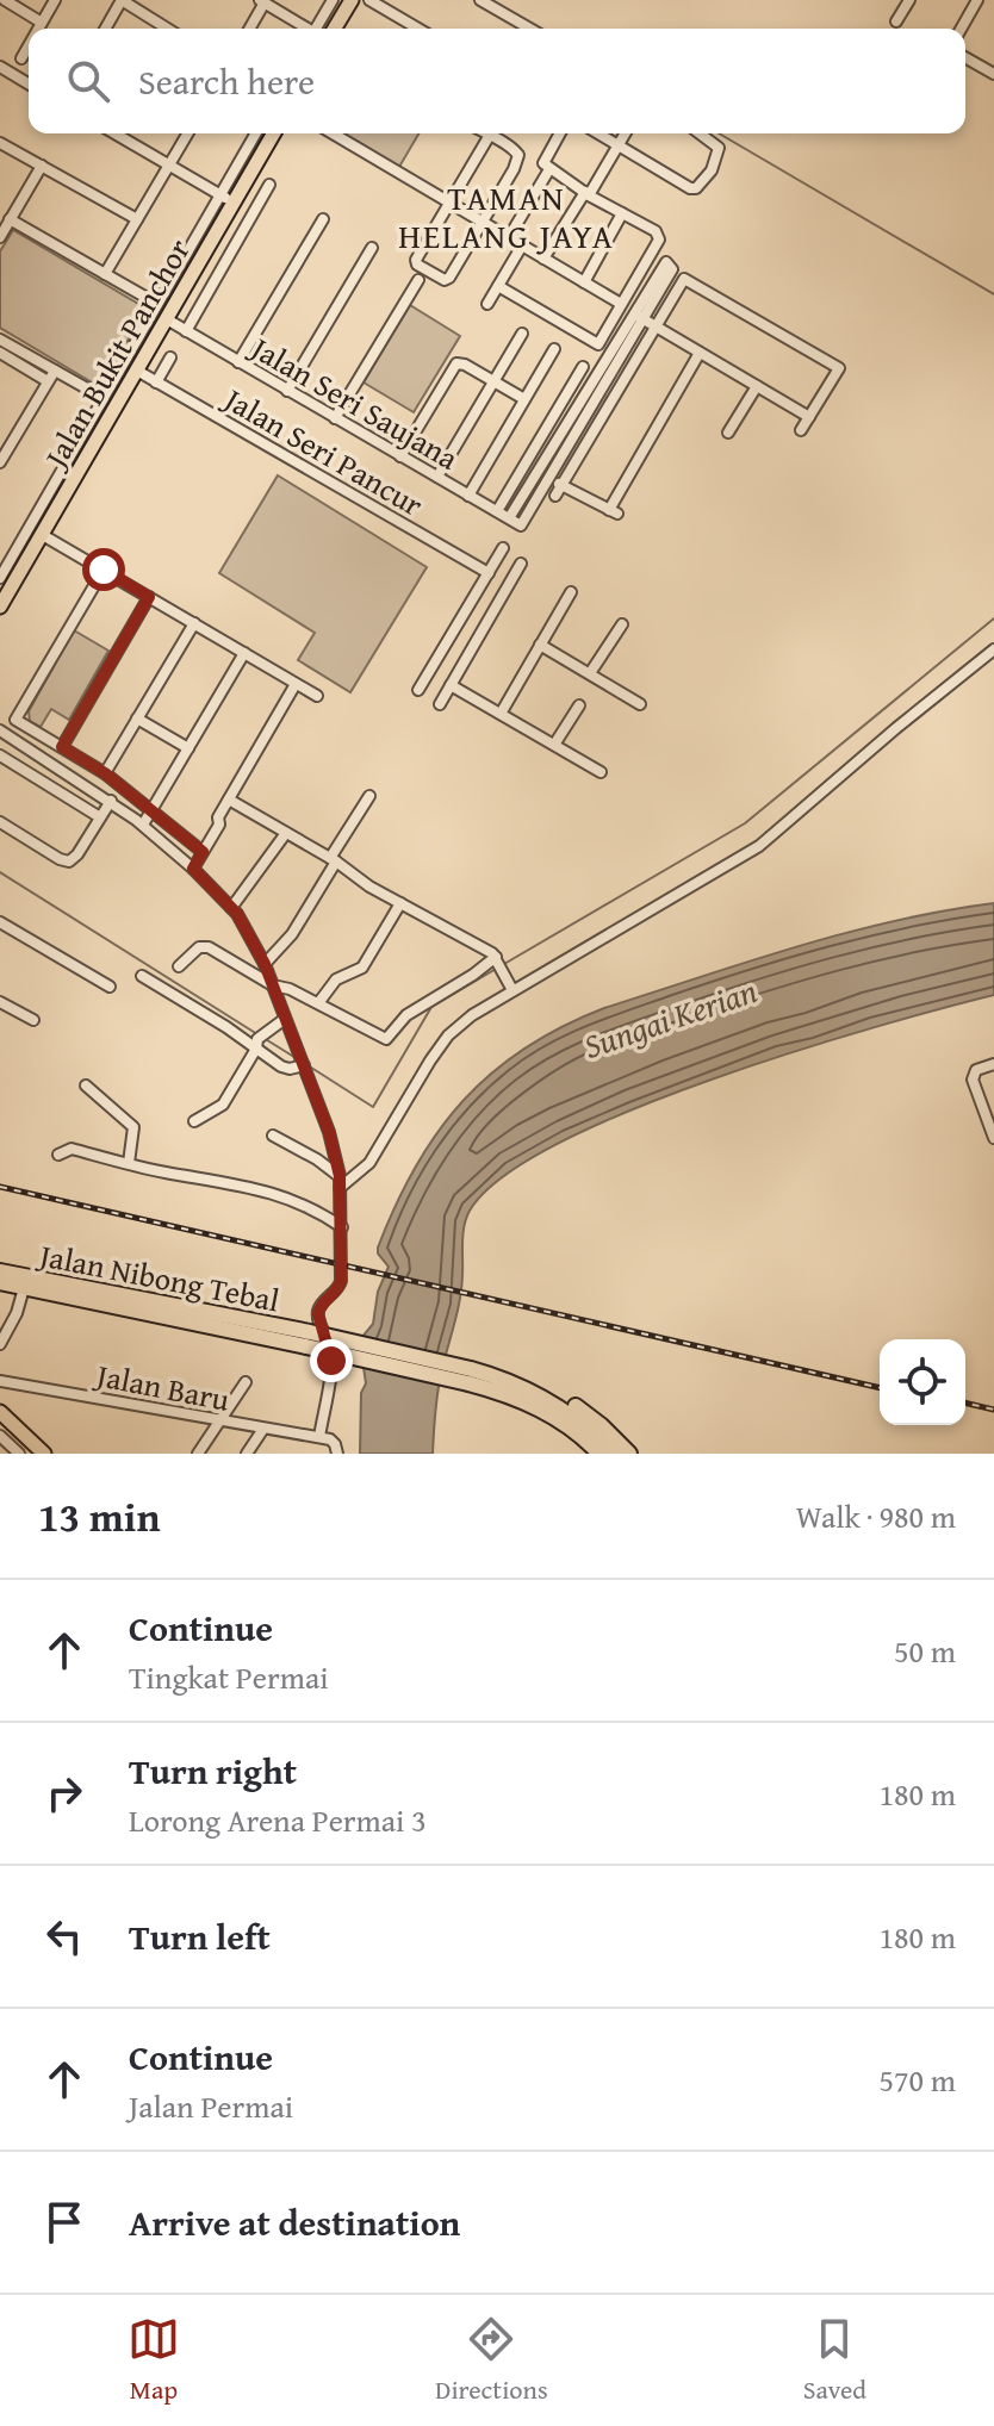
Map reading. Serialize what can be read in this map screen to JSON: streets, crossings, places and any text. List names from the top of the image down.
{
  "streets": {
    "highway": ["Jalan Nibong Tebal"],
    "main road": ["Jalan Bukit Panchor"],
    "street": ["Jalan Seri Saujana", "Jalan Seri Pancur", "Jalan Baru"]
  },
  "crossings": [
    ["Jalan Bukit Panchor", "Jalan Seri Saujana"],
    ["Jalan Bukit Panchor", "Jalan Seri Pancur"]
  ],
  "districts": ["TAMAN HELANG JAYA"],
  "water": ["Sungai Kerian"],
  "page": {
    "search": "Search here",
    "heading": ["13 min", "Walk · 980 m"],
    "list": [
      ["Continue", "Tingkat Permai", "50 m"],
      ["Turn right", "Lorong Arena Permai 3", "180 m"],
      ["Turn left", "180 m"],
      ["Continue", "Jalan Permai", "570 m"],
      "Arrive at destination"
    ],
    "nav": ["Map", "Directions", "Saved"]
  }
}
